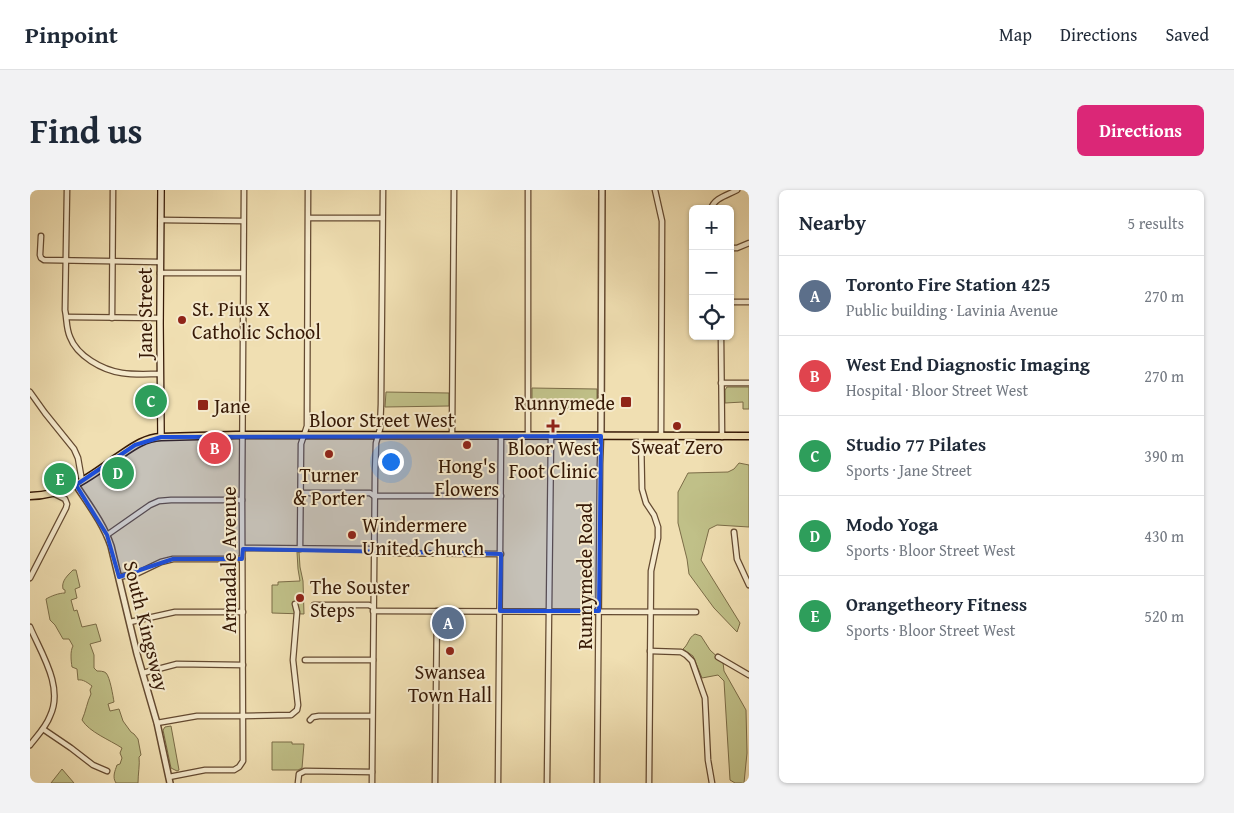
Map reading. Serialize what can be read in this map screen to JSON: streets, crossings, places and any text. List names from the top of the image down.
{
  "streets": {
    "main road": ["Jane Street", "Bloor Street West"],
    "street": ["Armadale Avenue", "Runnymede Road", "South Kingsway"]
  },
  "crossings": [
    ["Jane Street", "Bloor Street West"],
    ["Bloor Street West", "Armadale Avenue"],
    ["Bloor Street West", "Runnymede Road"],
    ["Bloor Street West", "South Kingsway"],
    ["Armadale Avenue", "South Kingsway"]
  ],
  "places": {
    "other": [
      "St. Pius X Catholic School",
      "Sweat Zero",
      "Hong's Flowers",
      "Turner & Porter",
      "Windermere United Church",
      "The Souster Steps",
      "Swansea Town Hall"
    ],
    "transit": ["Runnymede", "Jane"],
    "health": ["Bloor West Foot Clinic"]
  },
  "page": {
    "header": "Pinpoint",
    "nav": ["Map", "Directions", "Saved"],
    "title": "Find us",
    "buttons": "Directions",
    "heading": ["Nearby", "5 results"],
    "map_buttons": ["+", "−"],
    "list": [
      {
        "mark": "A",
        "name": "Toronto Fire Station 425",
        "note": "Public building · Lavinia Avenue",
        "value": "270 m"
      },
      {
        "mark": "B",
        "name": "West End Diagnostic Imaging",
        "note": "Hospital · Bloor Street West",
        "value": "270 m"
      },
      {
        "mark": "C",
        "name": "Studio 77 Pilates",
        "note": "Sports · Jane Street",
        "value": "390 m"
      },
      {
        "mark": "D",
        "name": "Modo Yoga",
        "note": "Sports · Bloor Street West",
        "value": "430 m"
      },
      {
        "mark": "E",
        "name": "Orangetheory Fitness",
        "note": "Sports · Bloor Street West",
        "value": "520 m"
      }
    ],
    "pins": [
      "C",
      "B",
      "D",
      "E",
      "A"
    ]
  }
}
